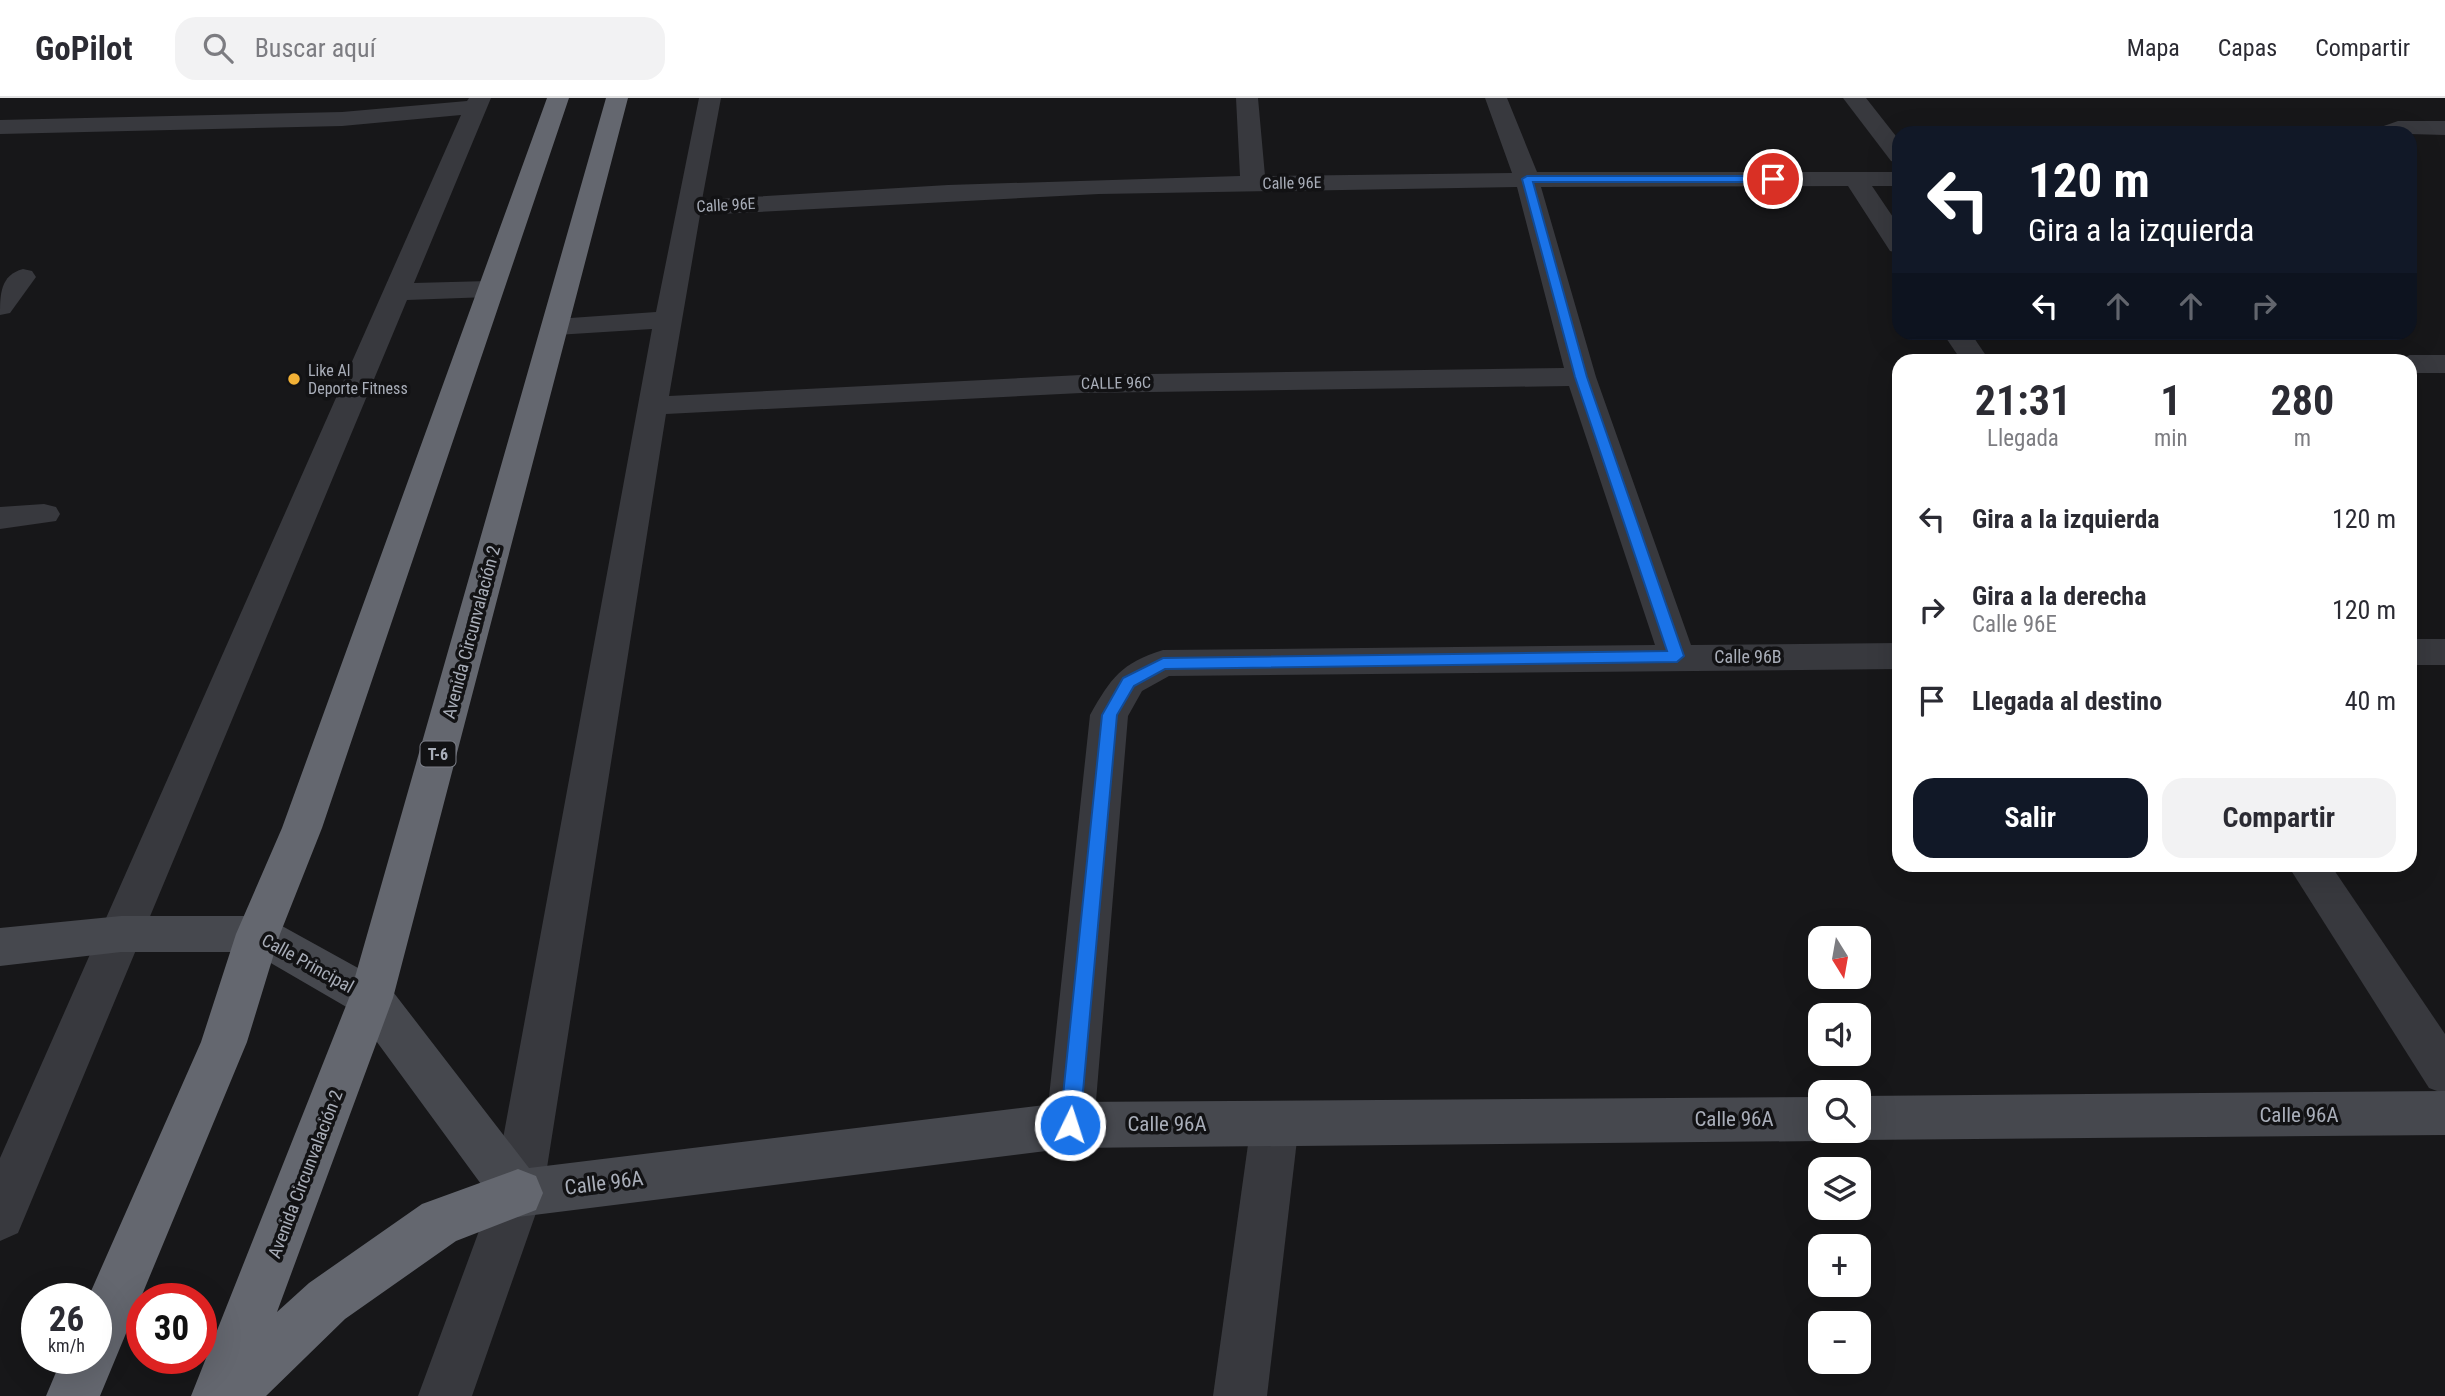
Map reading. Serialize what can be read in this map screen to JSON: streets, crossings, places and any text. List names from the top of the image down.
{
  "streets": {
    "highway": ["Avenida Circunvalación 2", "T-6"],
    "street": [
      "Calle 96E",
      "CALLE 96C",
      "Calle 96B",
      "Calle Principal",
      "Calle 96A"
    ]
  },
  "crossings": [
    ["Avenida Circunvalación 2", "Calle Principal"],
    ["Calle 96B", "Calle 96A"],
    ["Calle Principal", "Calle 96A"]
  ],
  "places": ["Like Al Deporte Fitness"],
  "north": "bottom",
  "page": {
    "header": "GoPilot",
    "search": "Buscar aquí",
    "nav": ["Mapa", "Capas", "Compartir"],
    "turn": ["120 m", "Gira a la izquierda"],
    "eta": [
      "21:31",
      "Llegada",
      "1",
      "min",
      "280",
      "m"
    ],
    "list": [
      {
        "name": "Gira a la izquierda",
        "value": "120 m"
      },
      {
        "name": "Gira a la derecha",
        "note": "Calle 96E",
        "value": "120 m"
      },
      {
        "name": "Llegada al destino",
        "value": "40 m"
      }
    ],
    "buttons": ["Salir", "Compartir"],
    "map_buttons": ["+", "−"],
    "speed": "26 km/h",
    "limit": "30"
  }
}
